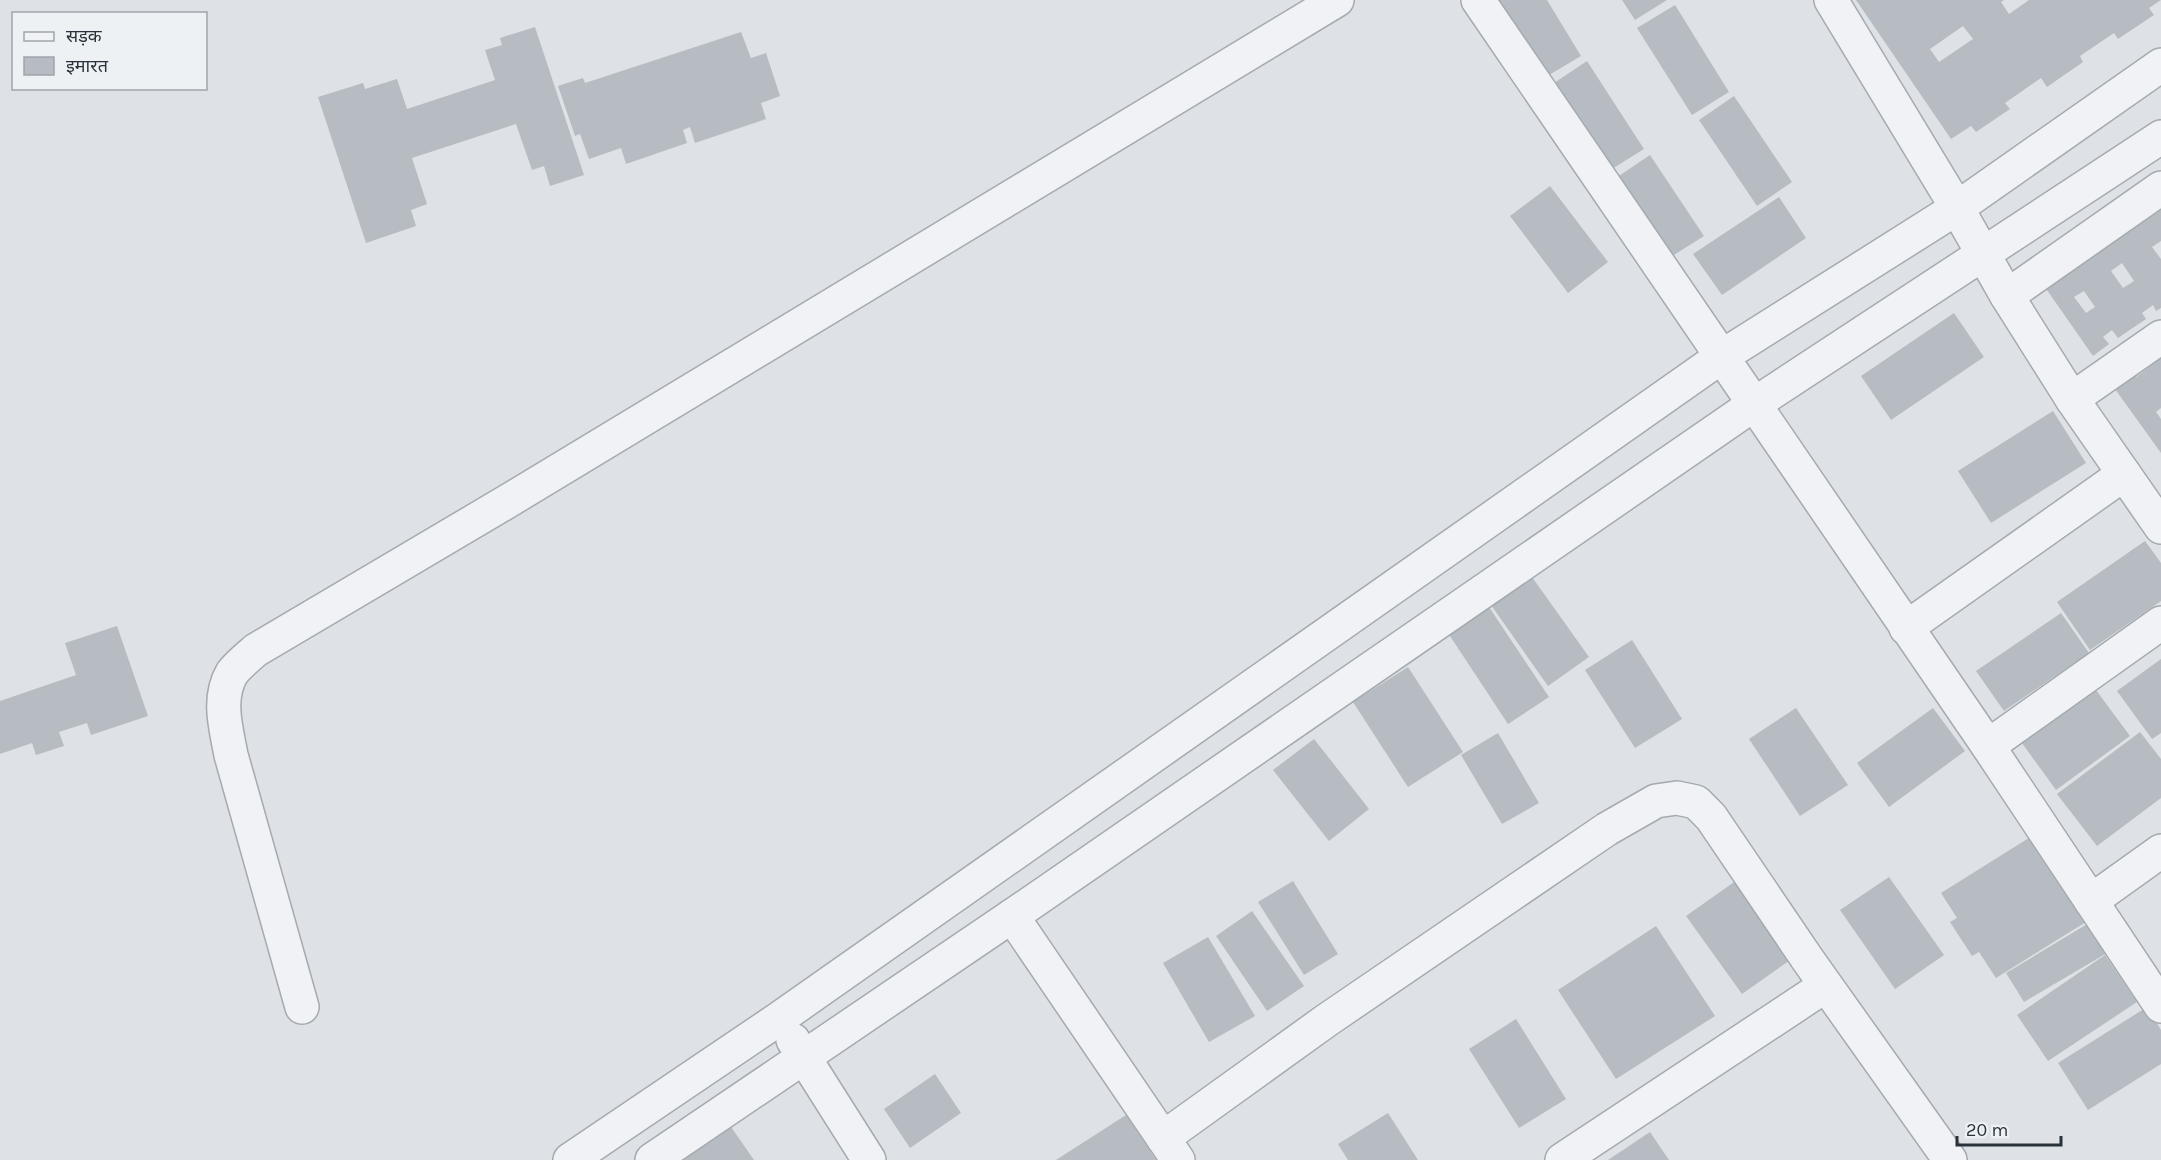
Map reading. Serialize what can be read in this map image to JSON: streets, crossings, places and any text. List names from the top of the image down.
{
  "legend": ["सड़क", "इमारत"],
  "scale_bar": "20 m"
}
